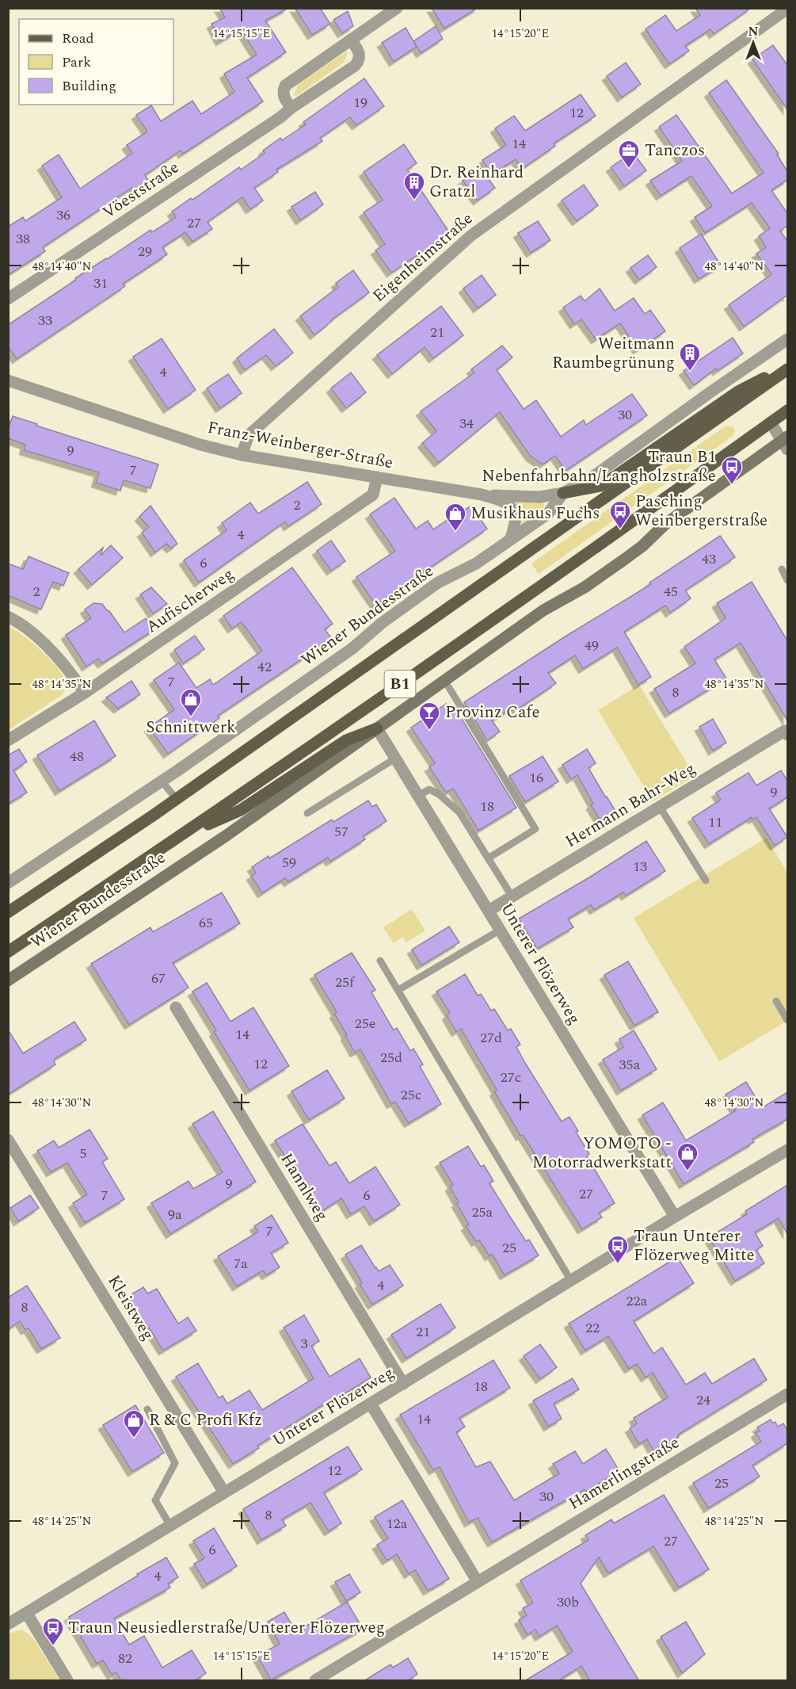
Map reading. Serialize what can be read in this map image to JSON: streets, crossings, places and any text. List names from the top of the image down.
{
  "streets": {
    "main road": ["Wiener Bundesstraße", "B1"],
    "street": [
      "Vöeststraße",
      "Eigenheimstraße",
      "Franz-Weinberger-Straße",
      "Aufischerweg",
      "Hermann Bahr-Weg",
      "Unterer Flözerweg",
      "Hannlweg",
      "Kleistweg",
      "Hamerlingstraße"
    ]
  },
  "crossings": [
    ["Eigenheimstraße", "Franz-Weinberger-Straße"],
    ["Franz-Weinberger-Straße", "Aufischerweg"],
    ["Franz-Weinberger-Straße", "Wiener Bundesstraße"],
    ["Wiener Bundesstraße", "Unterer Flözerweg"],
    ["Hermann Bahr-Weg", "Unterer Flözerweg"],
    ["Unterer Flözerweg", "Hannlweg"],
    ["Unterer Flözerweg", "Kleistweg"]
  ],
  "places": {
    "office": ["Tanczos"],
    "building": ["Dr. Reinhard Gratzl", "Weitmann Raumbegrünung"],
    "bus stop": [
      "Traun B1 Nebenfahrbahn/Langholzstraße",
      "Pasching Weinbergerstraße",
      "Traun Unterer Flözerweg Mitte",
      "Traun Neusiedlerstraße/Unterer Flözerweg"
    ],
    "shop": [
      "Musikhaus Fuchs",
      "Schnittwerk",
      "YOMOTO - Motorradwerkstatt",
      "R & C Profi Kfz"
    ],
    "bar": ["Provinz Cafe"]
  },
  "house_numbers": [
    "19",
    "12",
    "14",
    "36",
    "27",
    "38",
    "29",
    "31",
    "33",
    "21",
    "4",
    "30",
    "34",
    "9",
    "7",
    "2",
    "4",
    "43",
    "6",
    "2",
    "45",
    "49",
    "42",
    "7",
    "8",
    "48",
    "16",
    "9",
    "18",
    "11",
    "57",
    "59",
    "13",
    "65",
    "67",
    "25f",
    "25e",
    "14",
    "27d",
    "25d",
    "12",
    "35a",
    "27c",
    "25c",
    "5",
    "9",
    "27",
    "7",
    "6",
    "25a",
    "9a",
    "7",
    "25",
    "7a",
    "4",
    "22a",
    "8",
    "22",
    "21",
    "3",
    "18",
    "24",
    "14",
    "12",
    "25",
    "30",
    "8",
    "12a",
    "27",
    "6",
    "4",
    "30b",
    "82"
  ],
  "legend": ["Road", "Park", "Building"],
  "north": "top",
  "coordinates": [
    "14°15'15\"E",
    "14°15'20\"E",
    "48°14'40\"N",
    "48°14'35\"N",
    "48°14'30\"N",
    "48°14'25\"N"
  ]
}
